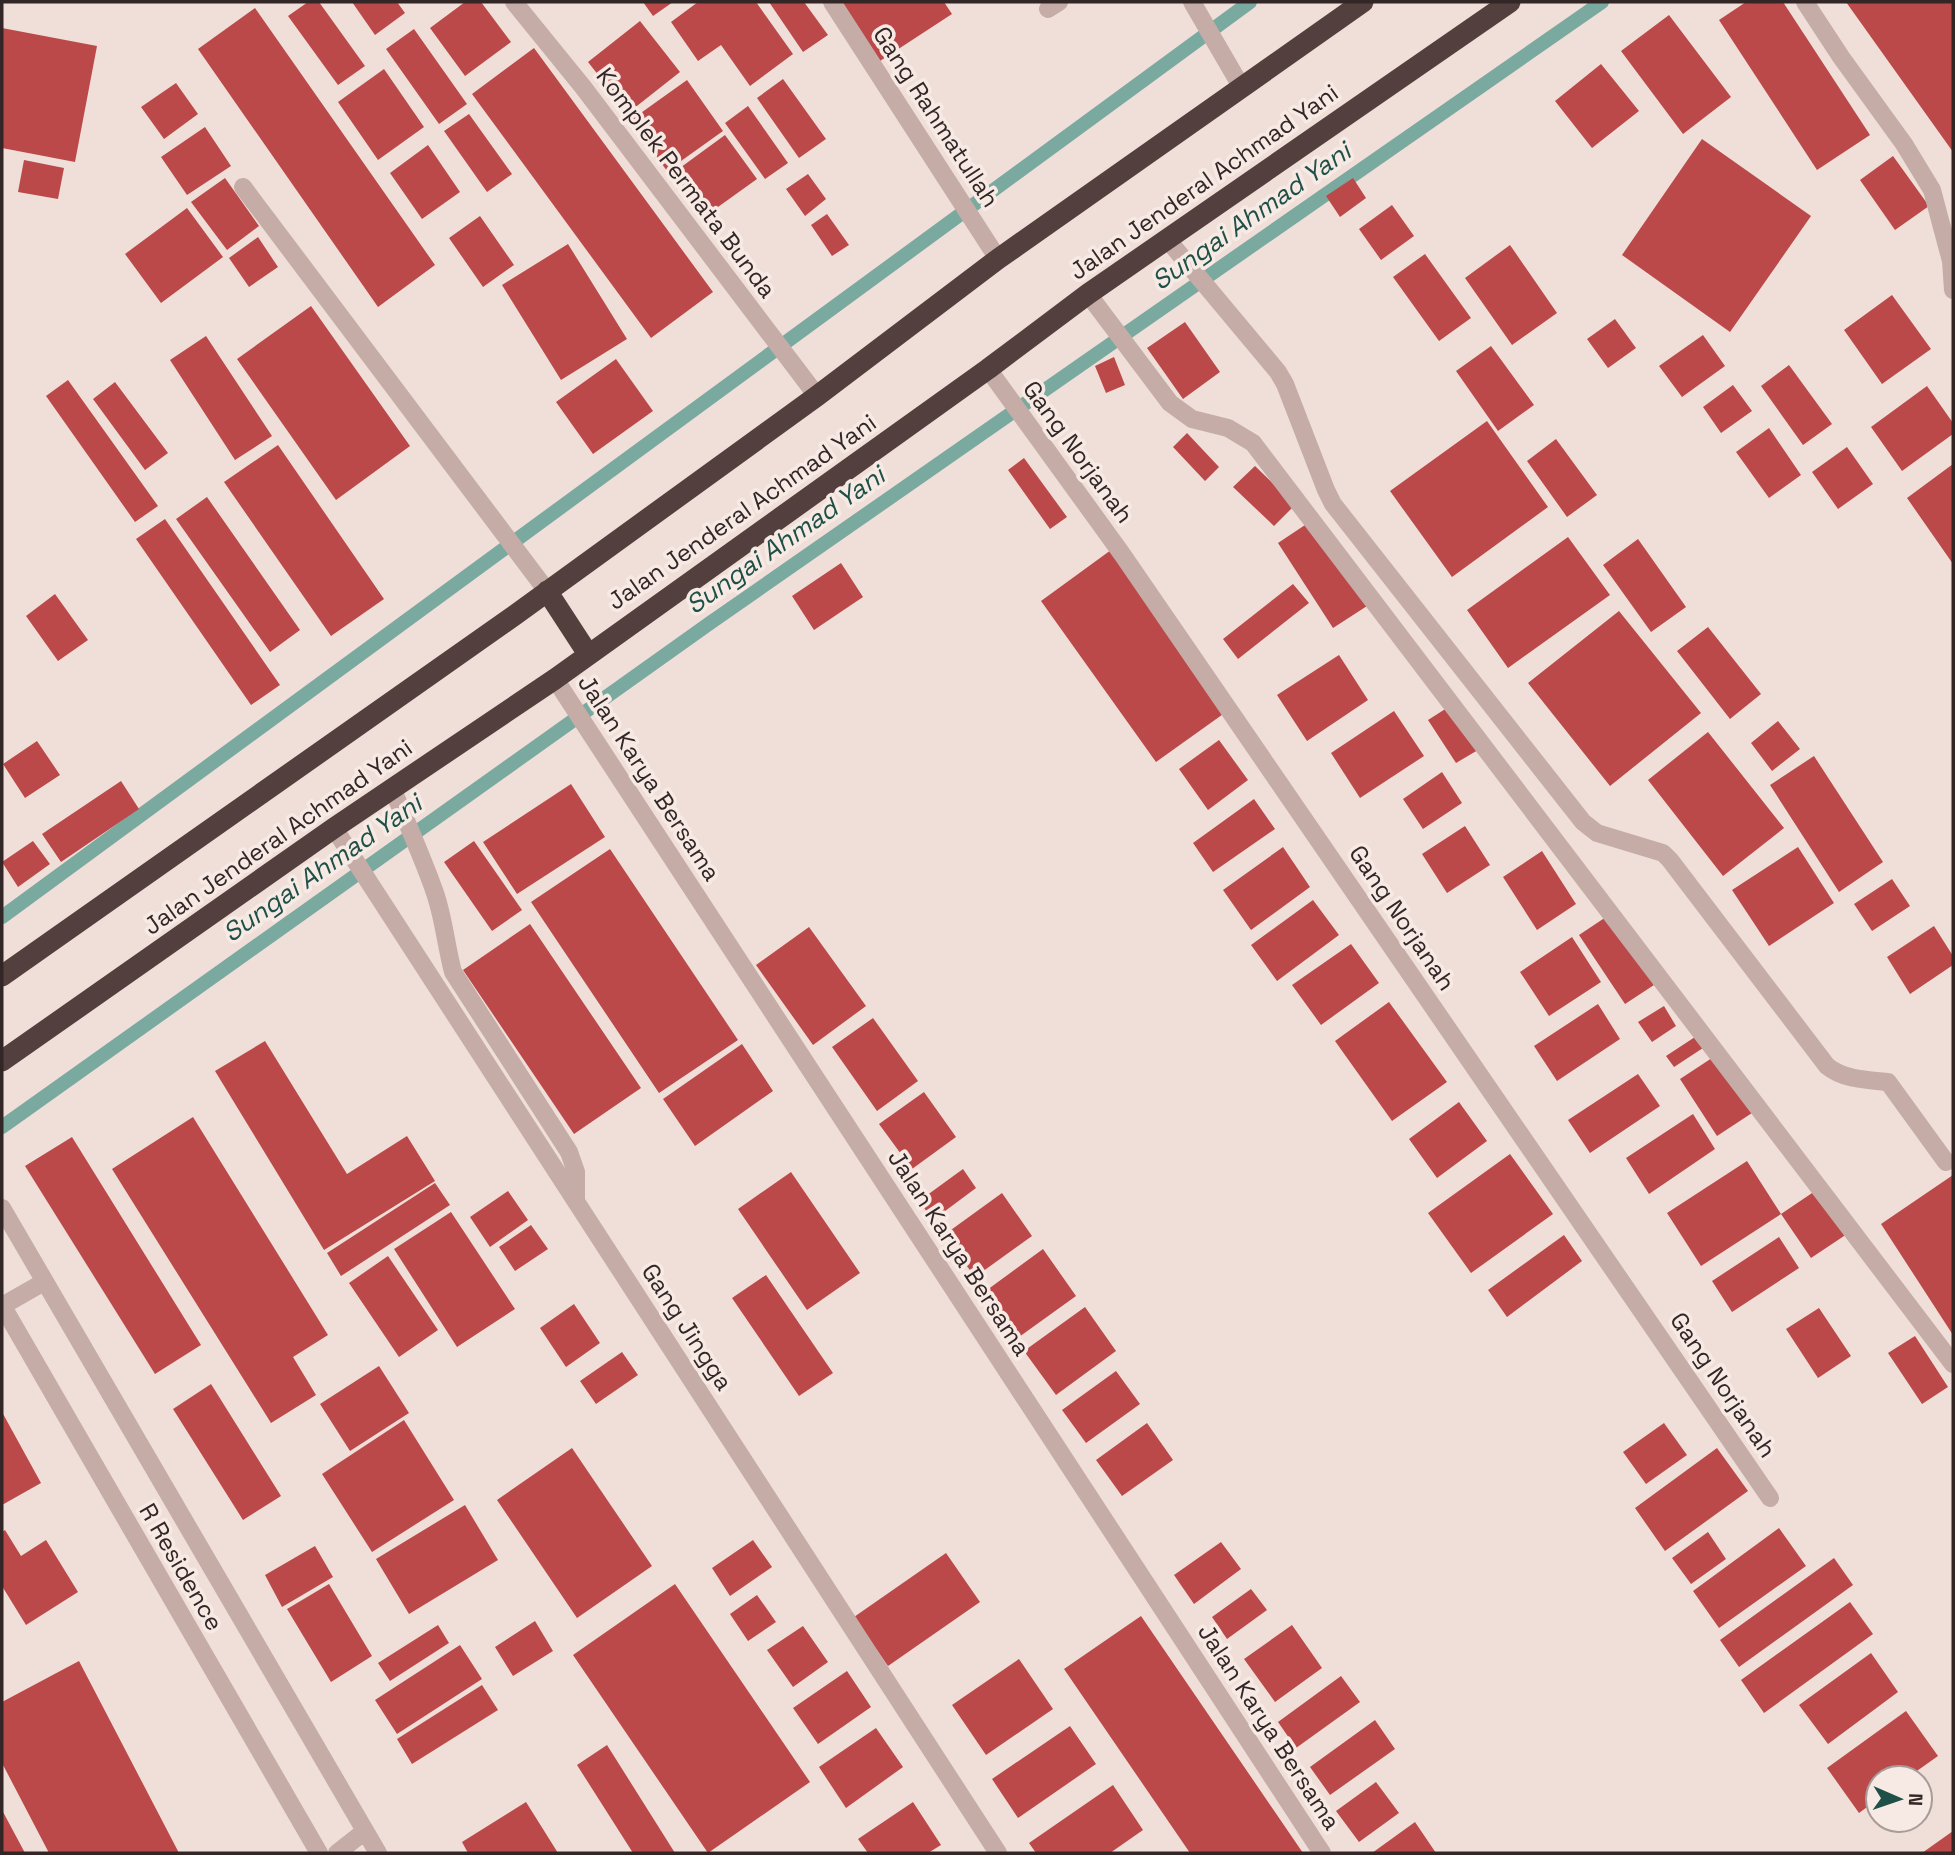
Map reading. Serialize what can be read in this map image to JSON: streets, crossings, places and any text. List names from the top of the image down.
{
  "streets": {
    "highway": ["Jalan Jenderal Achmad Yani"],
    "street": [
      "Gang Rahmatullah",
      "Komplek Permata Bunda",
      "Gang Norjanah",
      "Jalan Karya Bersama",
      "Gang Jingga",
      "R Residence"
    ]
  },
  "crossings": [
    ["Gang Rahmatullah", "Jalan Jenderal Achmad Yani"],
    ["Jalan Jenderal Achmad Yani", "Komplek Permata Bunda"],
    ["Jalan Jenderal Achmad Yani", "Gang Norjanah"],
    ["Jalan Jenderal Achmad Yani", "Jalan Karya Bersama"],
    ["Jalan Jenderal Achmad Yani", "Gang Jingga"]
  ],
  "water": ["Sungai Ahmad Yani"],
  "north": "right"
}
